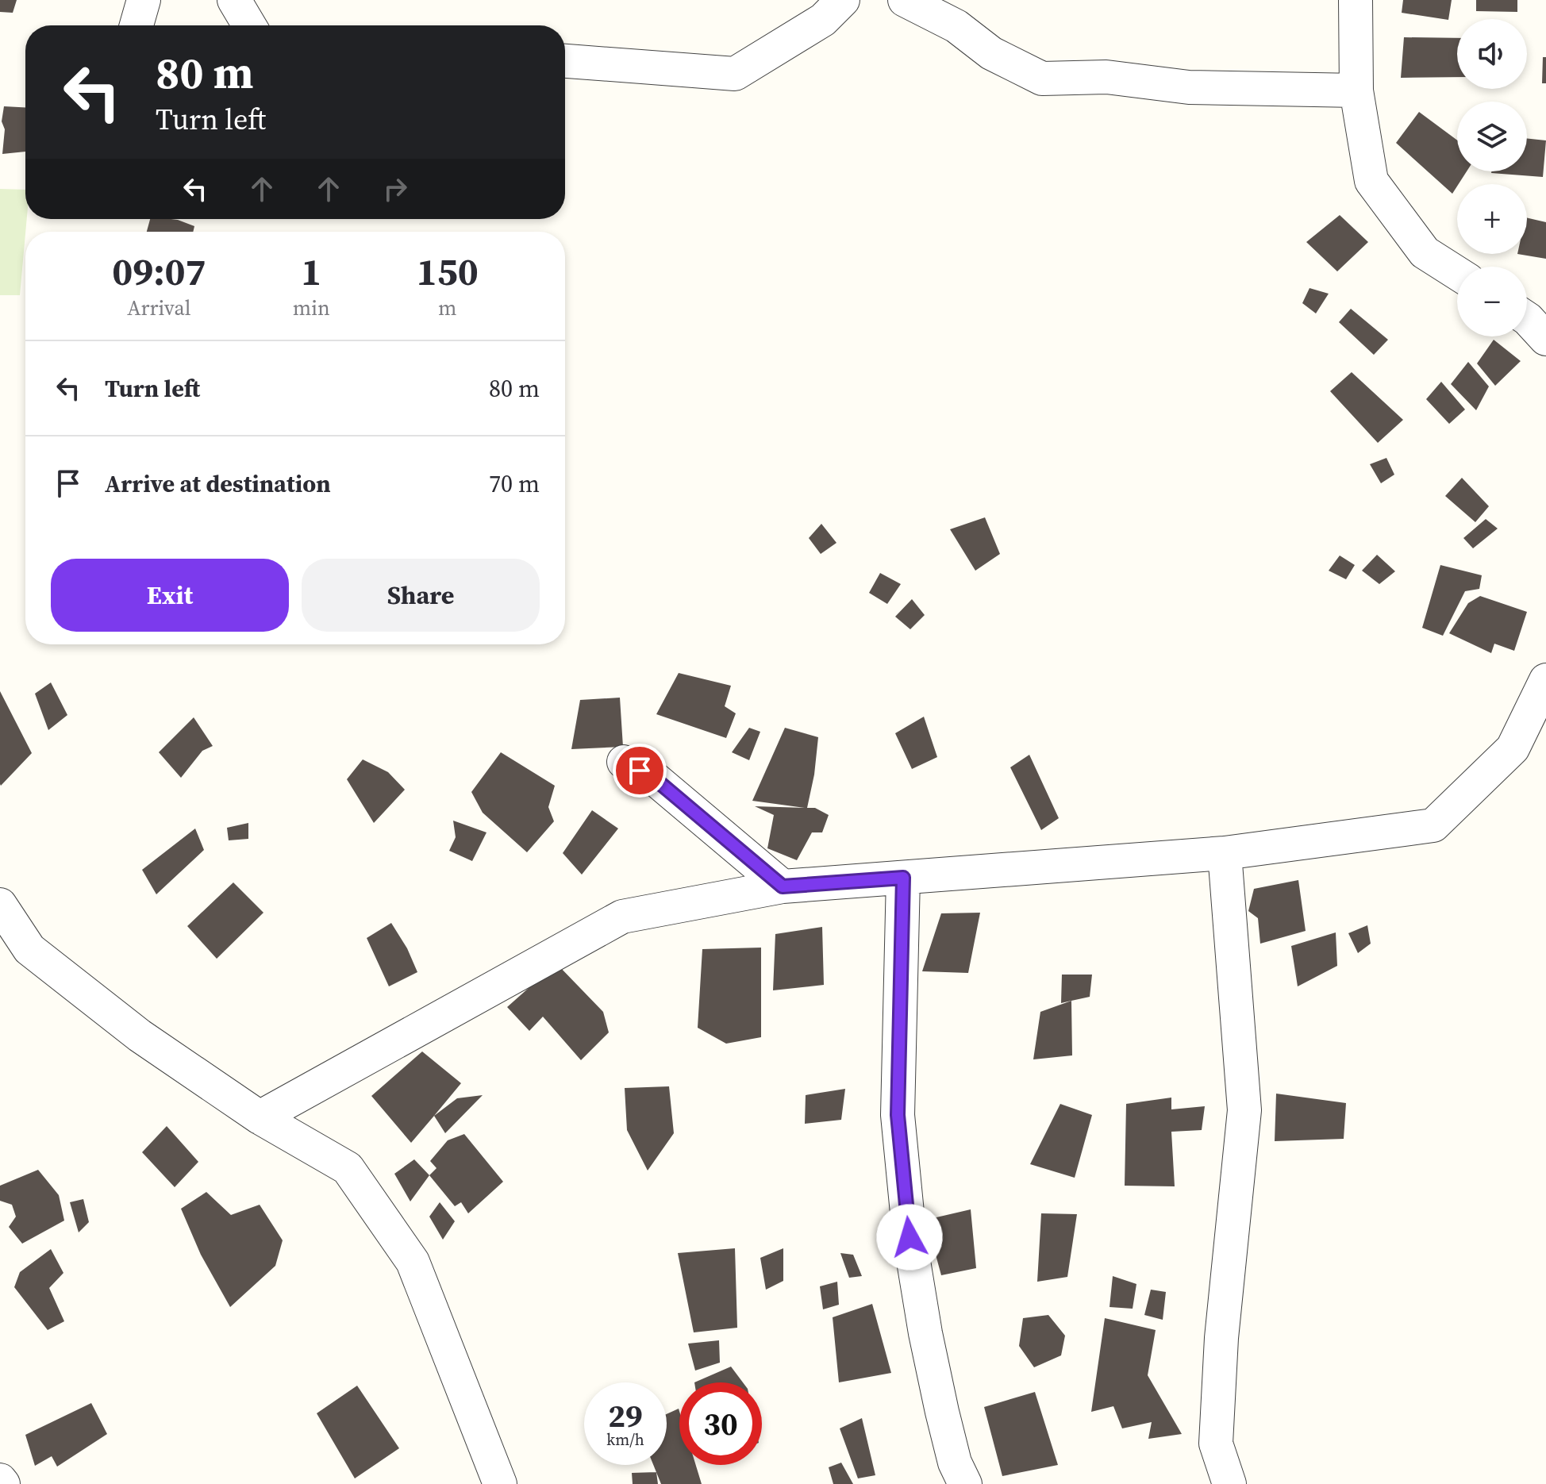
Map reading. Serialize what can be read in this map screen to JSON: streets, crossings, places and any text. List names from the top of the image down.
{
  "page": {
    "map_buttons": ["+", "−"],
    "turn": ["80 m", "Turn left"],
    "eta": [
      "09:07",
      "Arrival",
      "1",
      "min",
      "150",
      "m"
    ],
    "list": [
      {
        "name": "Turn left",
        "value": "80 m"
      },
      {
        "name": "Arrive at destination",
        "value": "70 m"
      }
    ],
    "buttons": ["Exit", "Share"],
    "speed": "29 km/h",
    "limit": "30"
  }
}
